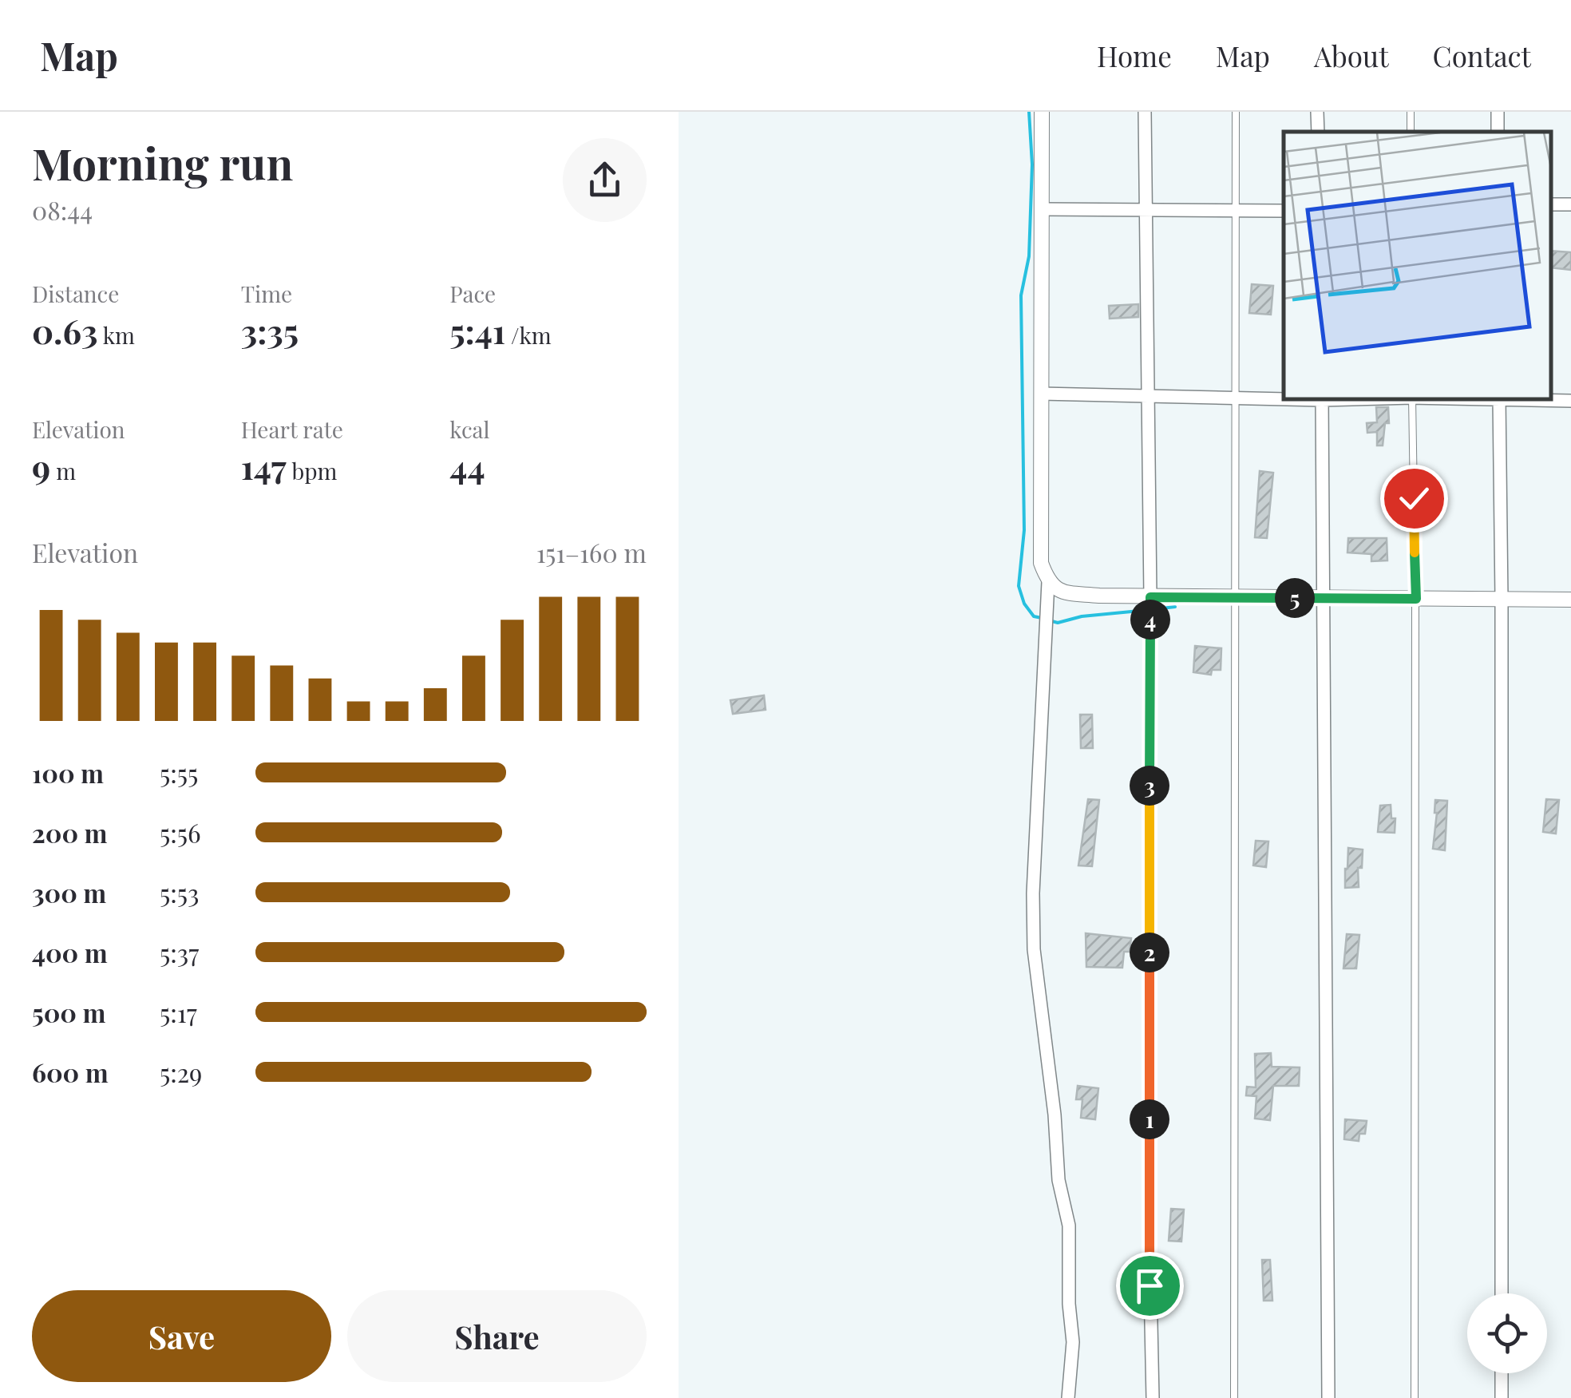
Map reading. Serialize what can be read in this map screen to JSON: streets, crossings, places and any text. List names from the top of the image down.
{
  "page": {
    "header": "Map",
    "nav": [
      "Home",
      "Map",
      "About",
      "Contact"
    ],
    "heading": ["Morning run", "08:44"],
    "stats": [
      ["Distance", "0.63 km"],
      ["Time", "3:35"],
      ["Pace", "5:41 /km"],
      ["Elevation", "9 m"],
      ["Heart rate", "147 bpm"],
      ["kcal", "44"]
    ],
    "chart": ["Elevation", "151–160 m"],
    "pins": [
      "5",
      "4",
      "3",
      "2",
      "1"
    ],
    "list": [
      {
        "name": "100 m",
        "note": "5:55"
      },
      {
        "name": "200 m",
        "note": "5:56"
      },
      {
        "name": "300 m",
        "note": "5:53"
      },
      {
        "name": "400 m",
        "note": "5:37"
      },
      {
        "name": "500 m",
        "note": "5:17"
      },
      {
        "name": "600 m",
        "note": "5:29"
      }
    ],
    "buttons": ["Save", "Share"]
  }
}
